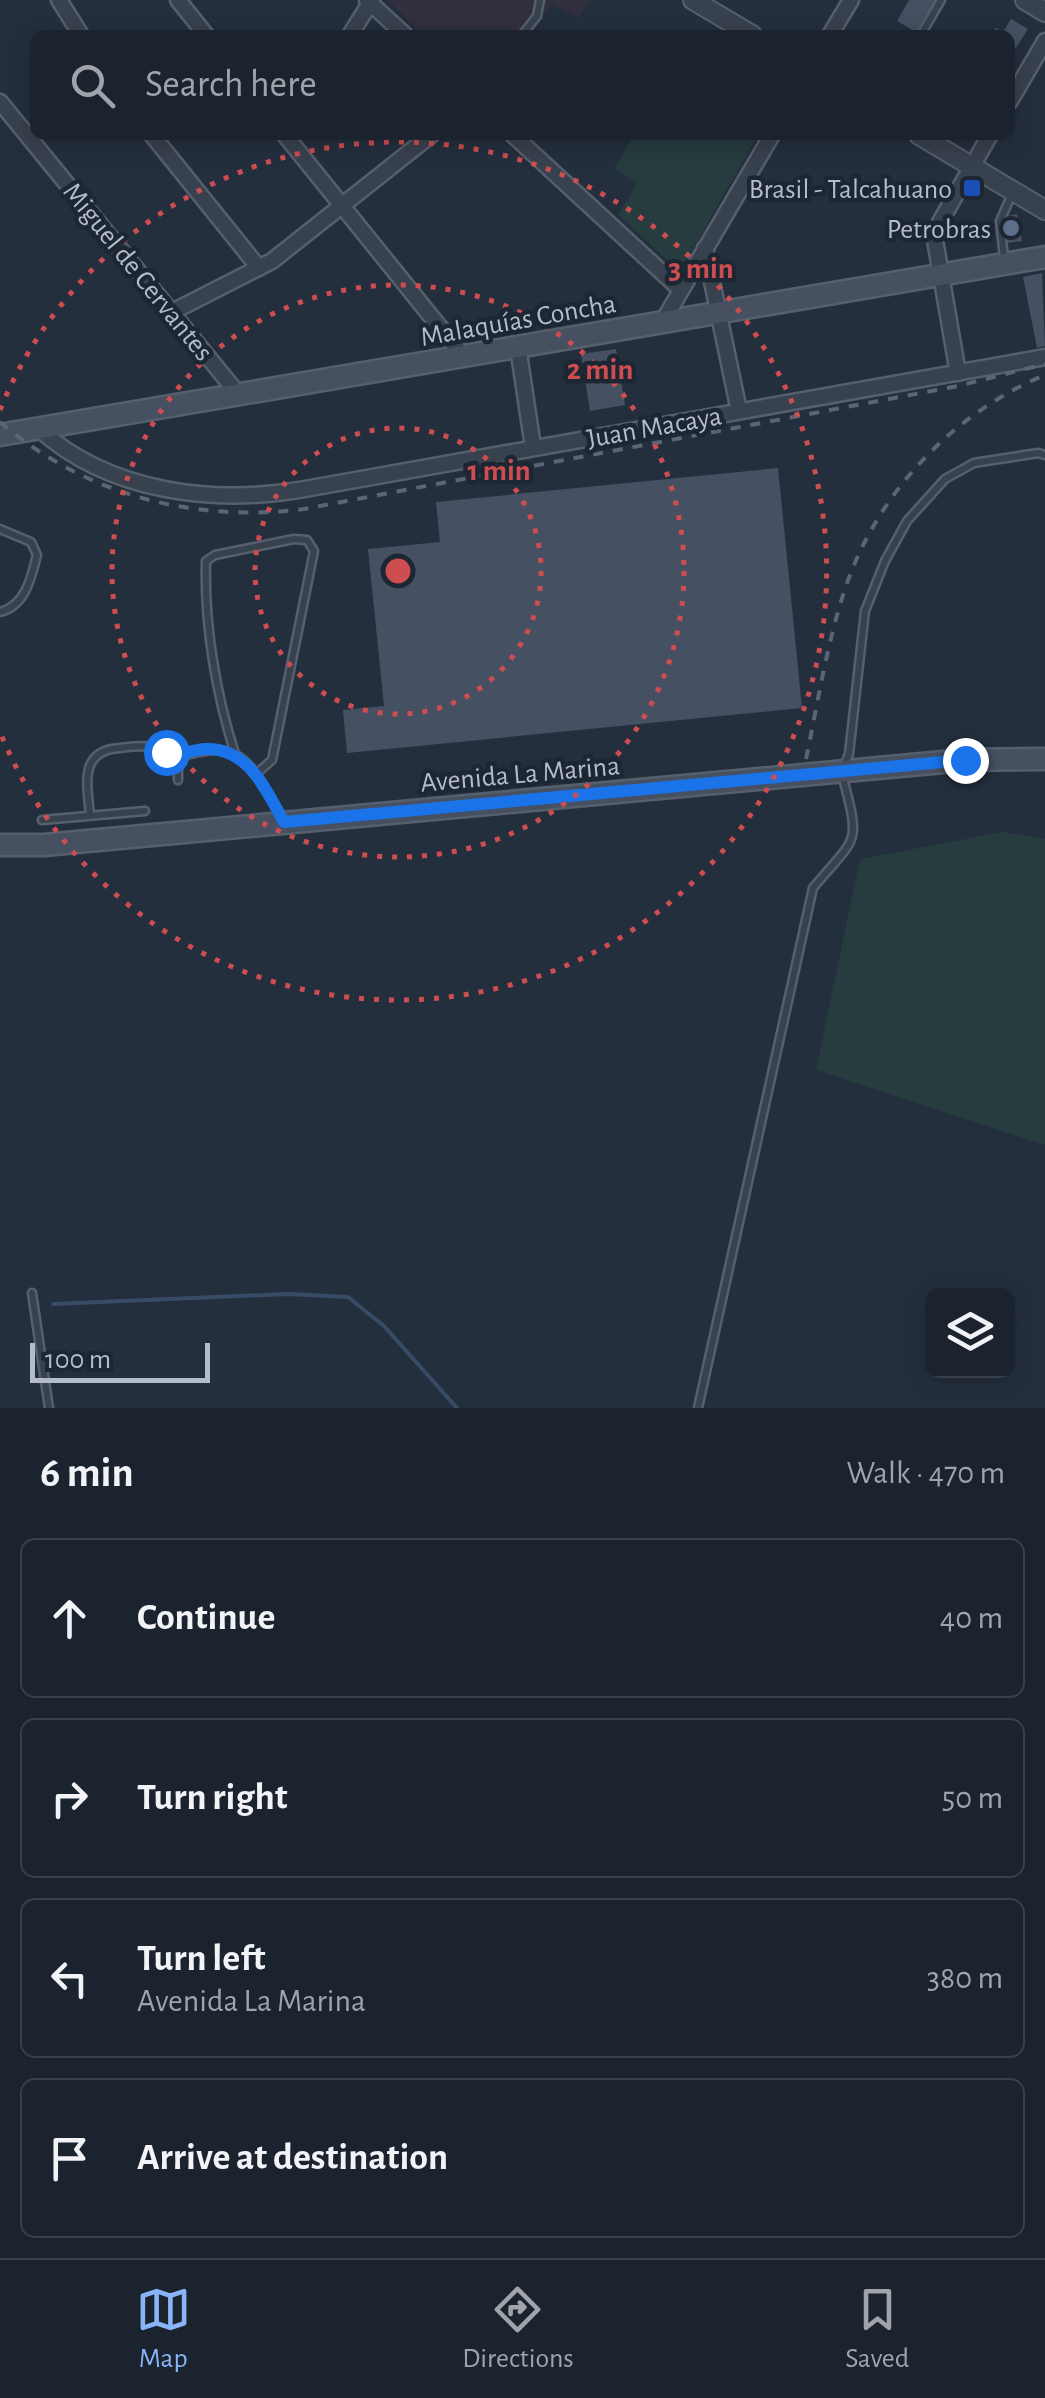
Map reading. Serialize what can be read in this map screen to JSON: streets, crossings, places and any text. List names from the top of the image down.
{
  "streets": {
    "main road": ["Malaquías Concha", "Avenida La Marina"],
    "street": ["Miguel de Cervantes", "Juan Macaya"]
  },
  "crossings": [
    ["Miguel de Cervantes", "Malaquías Concha"],
    ["Malaquías Concha", "Juan Macaya"]
  ],
  "places": {
    "transit": ["Brasil - Talcahuano"],
    "other": ["Petrobras"]
  },
  "scale_bar": "100 m",
  "page": {
    "search": "Search here",
    "scale": "100 m",
    "heading": ["6 min", "Walk · 470 m"],
    "list": [
      ["Continue", "40 m"],
      ["Turn right", "50 m"],
      ["Turn left", "Avenida La Marina", "380 m"],
      "Arrive at destination"
    ],
    "nav": ["Map", "Directions", "Saved"]
  },
  "rings": ["3 min", "2 min", "1 min"]
}
